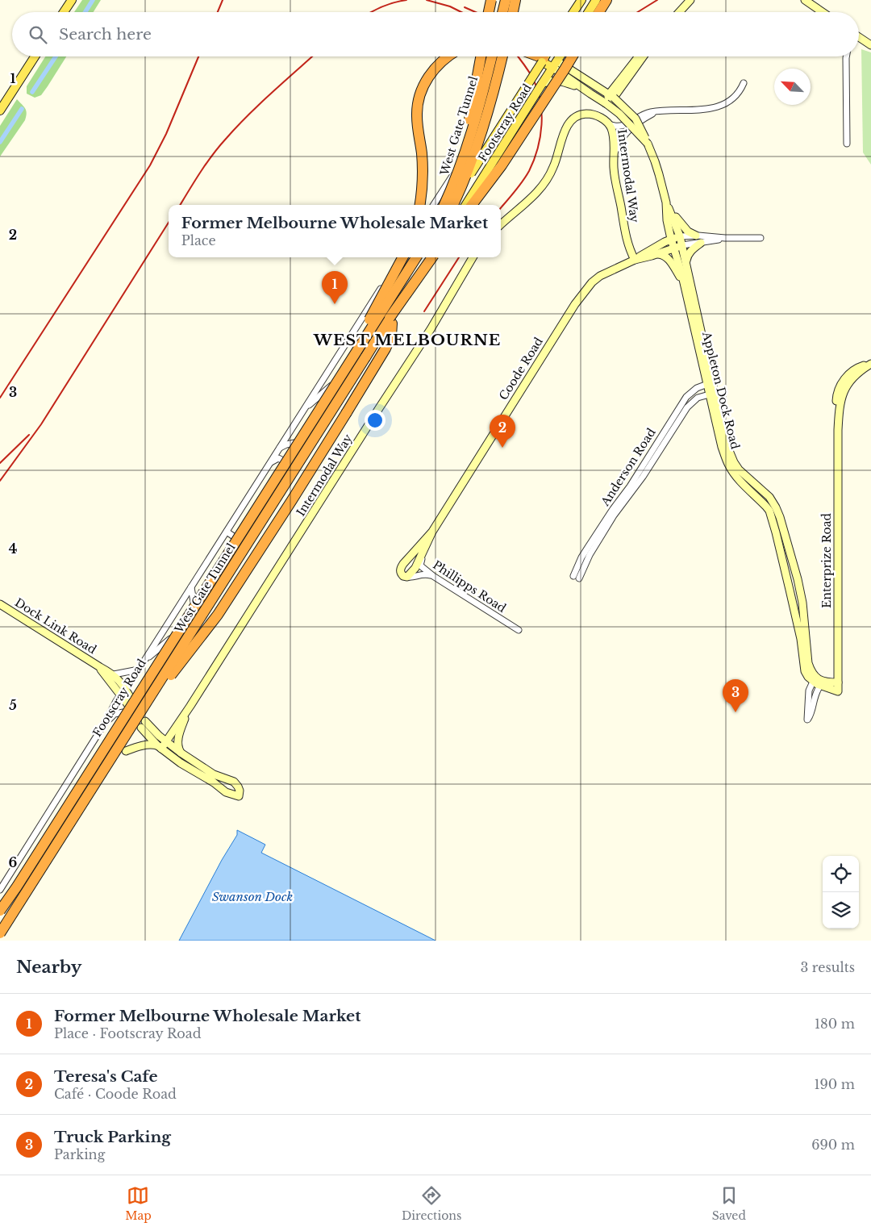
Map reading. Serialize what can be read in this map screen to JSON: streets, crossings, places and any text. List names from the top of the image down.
{
  "streets": {
    "highway": ["West Gate Tunnel"],
    "main road": ["Footscray Road", "Appleton Dock Road"],
    "street": [
      "Intermodal Way",
      "Coode Road",
      "Anderson Road",
      "Enterprize Road",
      "Phillipps Road",
      "Dock Link Road"
    ]
  },
  "crossings": [
    ["Footscray Road", "West Gate Tunnel"],
    ["Footscray Road", "Appleton Dock Road"],
    ["Footscray Road", "Dock Link Road"],
    ["Intermodal Way", "Coode Road"],
    ["Coode Road", "Appleton Dock Road"],
    ["Coode Road", "Phillipps Road"],
    ["Appleton Dock Road", "Anderson Road"],
    ["Appleton Dock Road", "Enterprize Road"]
  ],
  "districts": ["WEST MELBOURNE"],
  "water": ["Swanson Dock"],
  "north": "top left",
  "page": {
    "search": "Search here",
    "popup": ["Former Melbourne Wholesale Market", "Place"],
    "pins": ["1", "2", "3"],
    "heading": ["Nearby", "3 results"],
    "list": [
      {
        "mark": "1",
        "name": "Former Melbourne Wholesale Market",
        "note": "Place · Footscray Road",
        "value": "180 m"
      },
      {
        "mark": "2",
        "name": "Teresa's Cafe",
        "note": "Café · Coode Road",
        "value": "190 m"
      },
      {
        "mark": "3",
        "name": "Truck Parking",
        "note": "Parking",
        "value": "690 m"
      }
    ],
    "nav": ["Map", "Directions", "Saved"]
  },
  "grid": {
    "rows": [
      "1",
      "2",
      "3",
      "4",
      "5",
      "6"
    ]
  }
}
